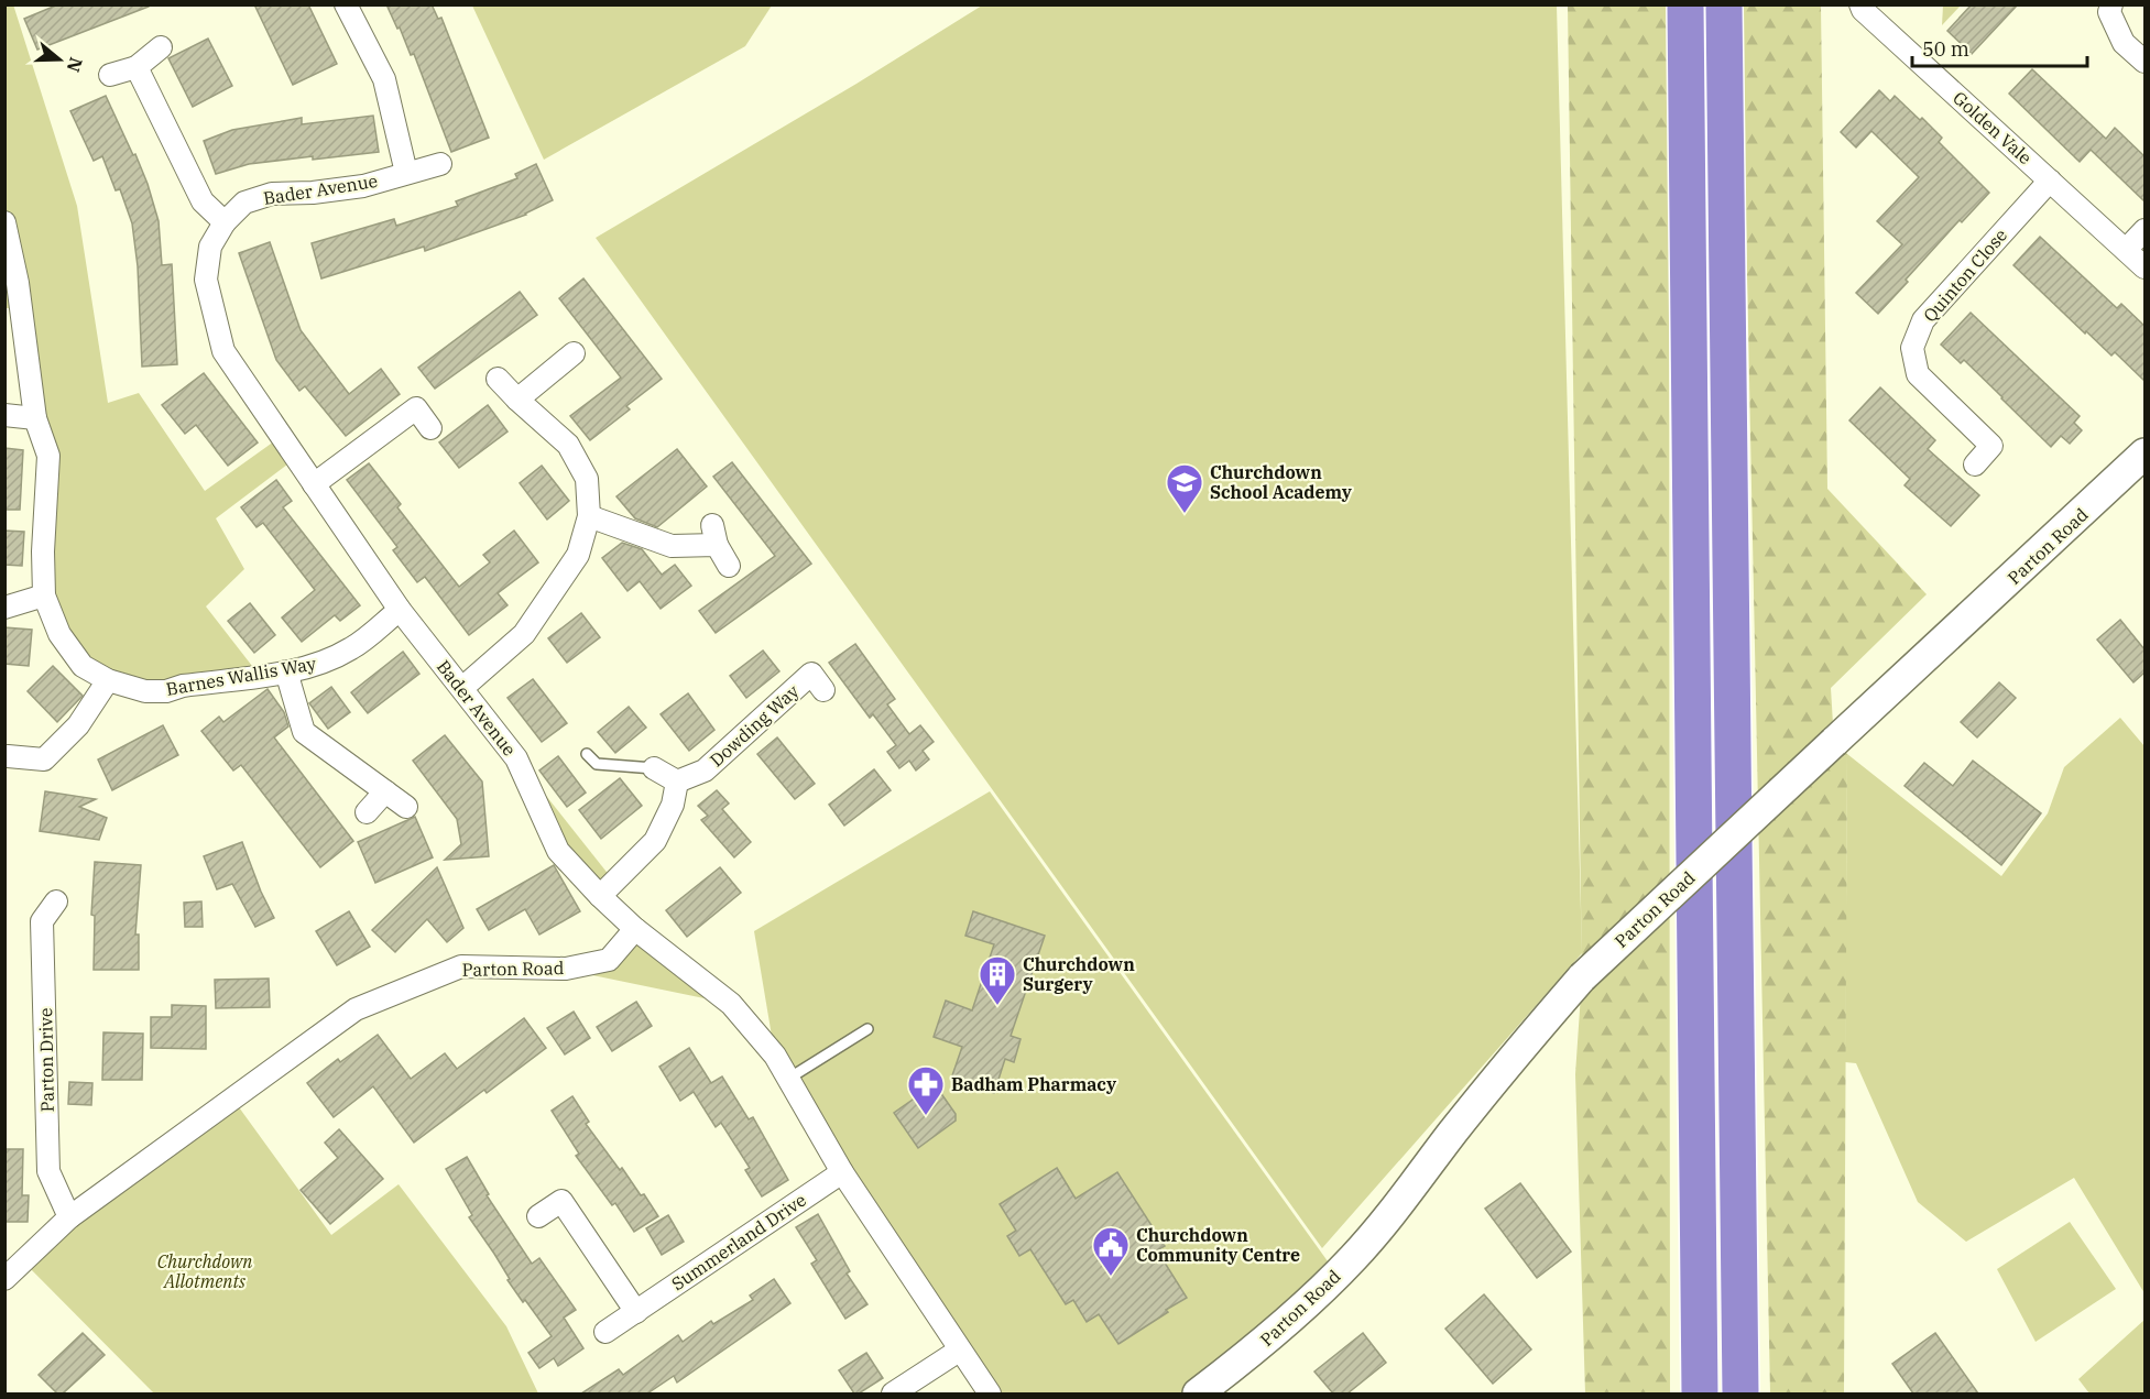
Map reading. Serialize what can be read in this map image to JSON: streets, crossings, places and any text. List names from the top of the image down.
{
  "streets": {
    "street": [
      "Golden Vale",
      "Bader Avenue",
      "Quinton Close",
      "Parton Road",
      "Barnes Wallis Way",
      "Dowding Way",
      "Parton Drive",
      "Summerland Drive"
    ]
  },
  "crossings": [
    ["Golden Vale", "Quinton Close"],
    ["Bader Avenue", "Parton Road"],
    ["Bader Avenue", "Barnes Wallis Way"],
    ["Parton Road", "Parton Drive"]
  ],
  "parks": ["Churchdown Allotments"],
  "places": {
    "school or university": ["Churchdown School Academy"],
    "building": ["Churchdown Surgery"],
    "pharmacy": ["Badham Pharmacy"],
    "public building": ["Churchdown Community Centre"]
  },
  "scale_bar": "50 m",
  "north": "right"
}
